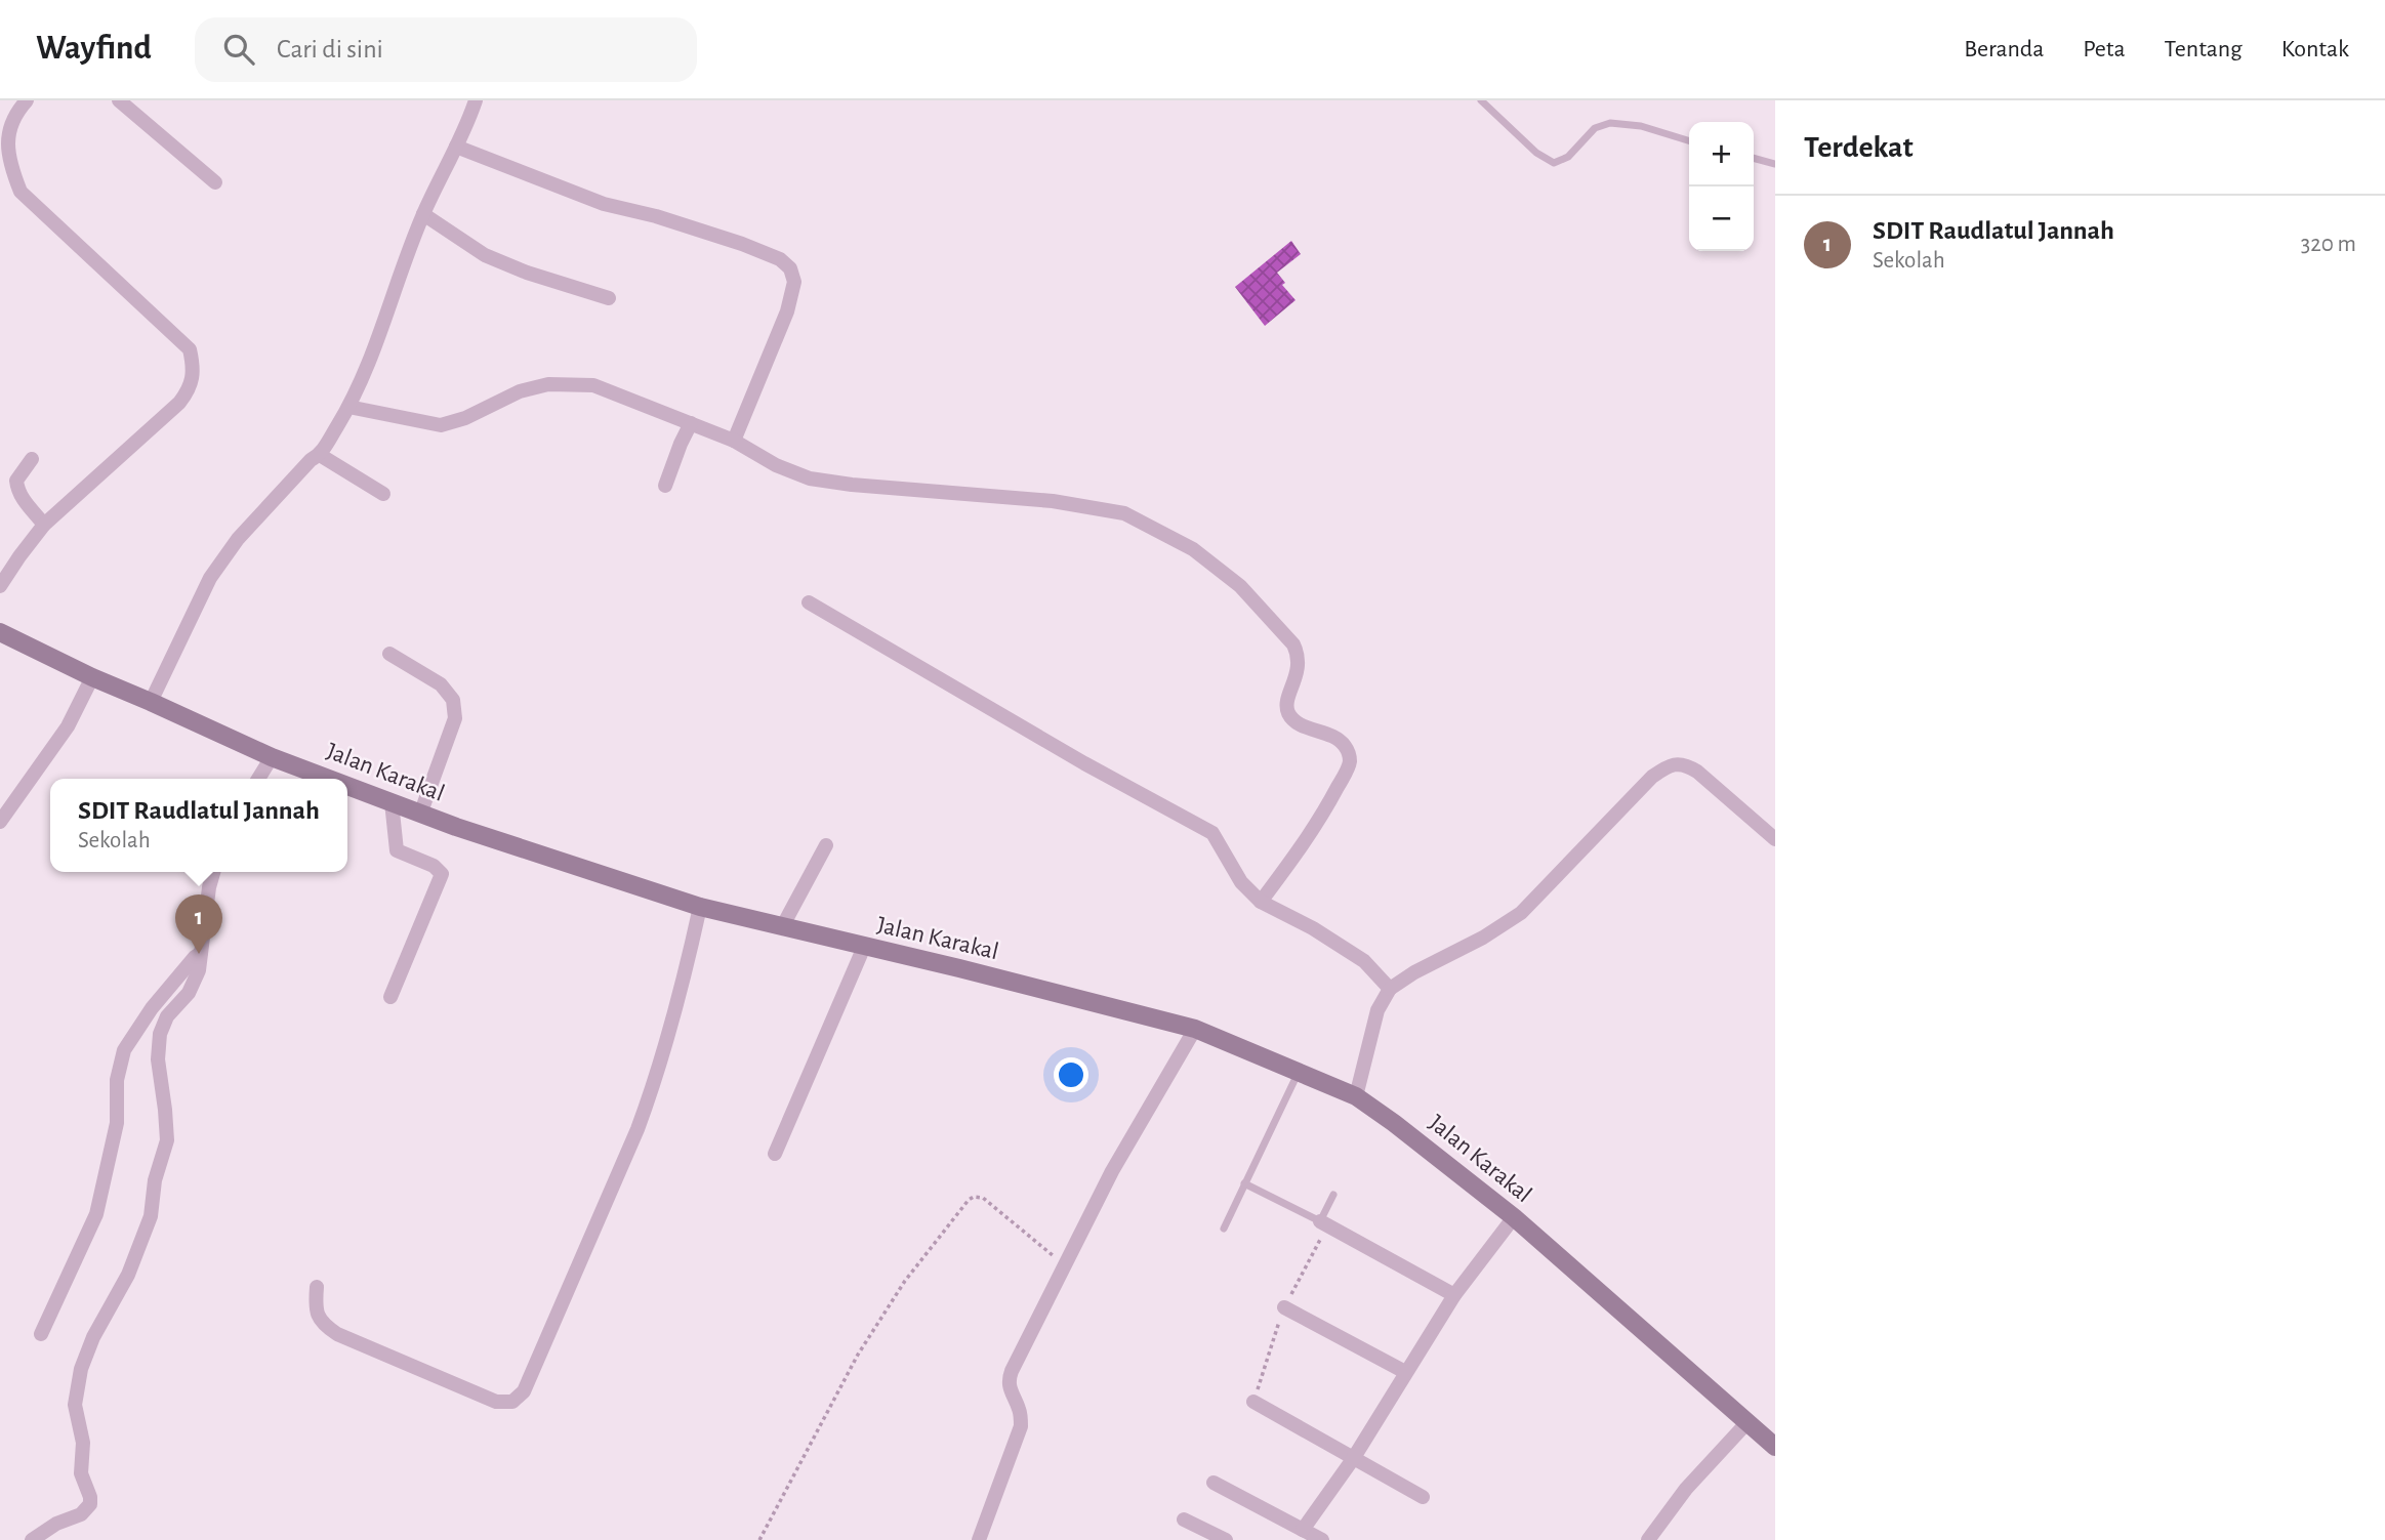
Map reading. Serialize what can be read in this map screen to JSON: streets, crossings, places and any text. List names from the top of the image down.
{
  "streets": {
    "main road": ["Jalan Karakal"]
  },
  "page": {
    "header": "Wayfind",
    "search": "Cari di sini",
    "nav": [
      "Beranda",
      "Peta",
      "Tentang",
      "Kontak"
    ],
    "heading": "Terdekat",
    "map_buttons": ["+", "−"],
    "list": [
      {
        "mark": "1",
        "name": "SDIT Raudlatul Jannah",
        "note": "Sekolah",
        "value": "320 m"
      }
    ],
    "popup": ["SDIT Raudlatul Jannah", "Sekolah"],
    "pins": "1"
  }
}
